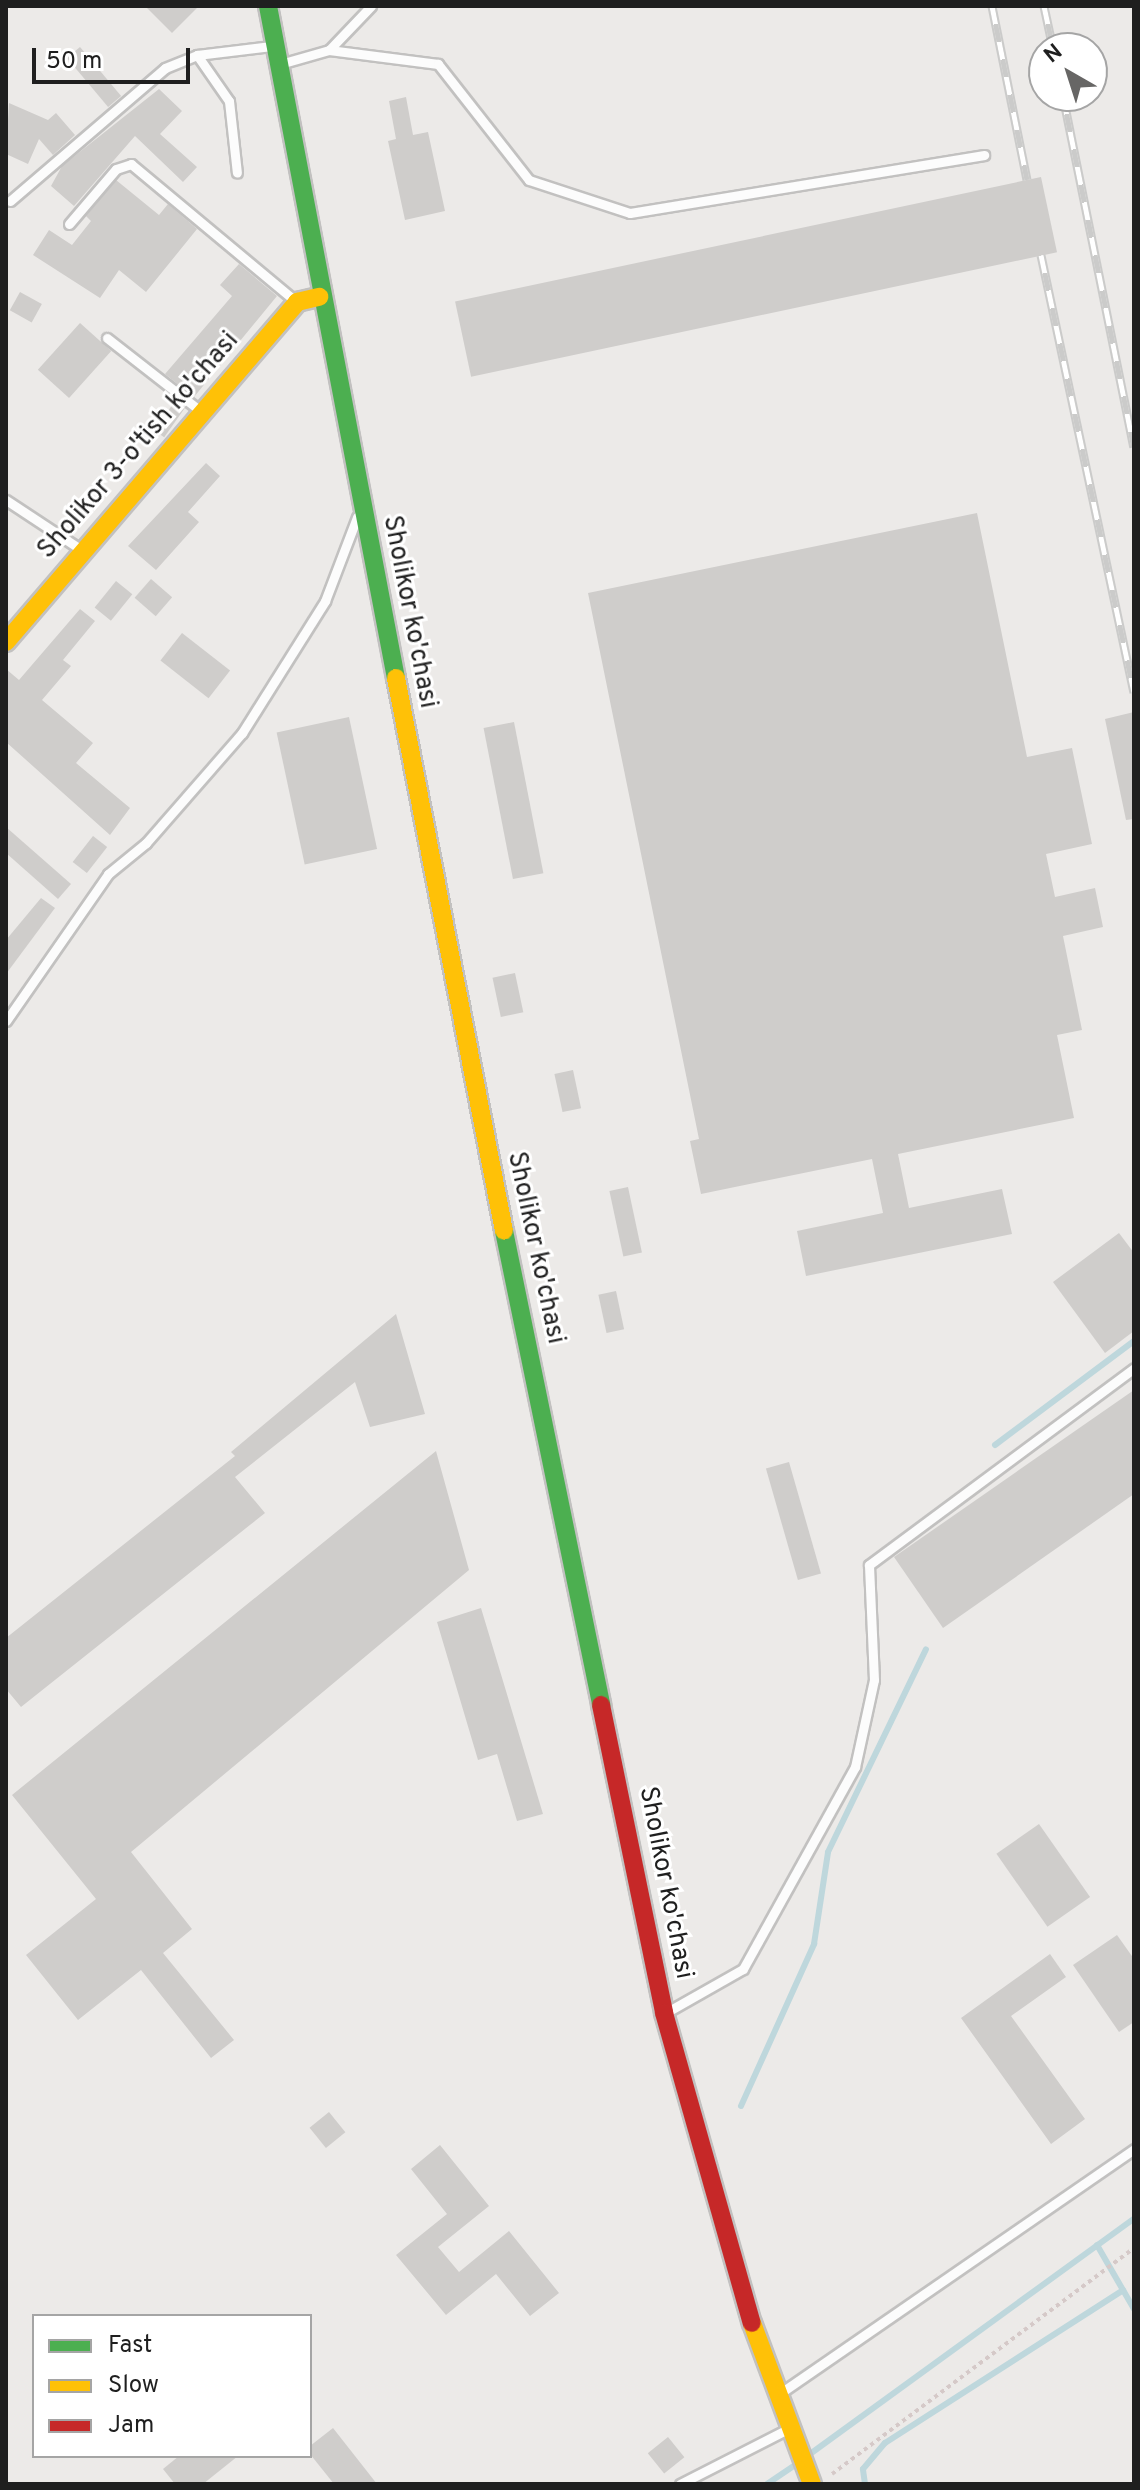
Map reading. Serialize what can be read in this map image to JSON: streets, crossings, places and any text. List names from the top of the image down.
{
  "streets": {
    "street": ["Sholikor 3-o'tish ko'chasi", "Sholikor ko'chasi"]
  },
  "legend": ["Fast", "Slow", "Jam"],
  "scale_bar": "50 m",
  "north": "top left"
}
